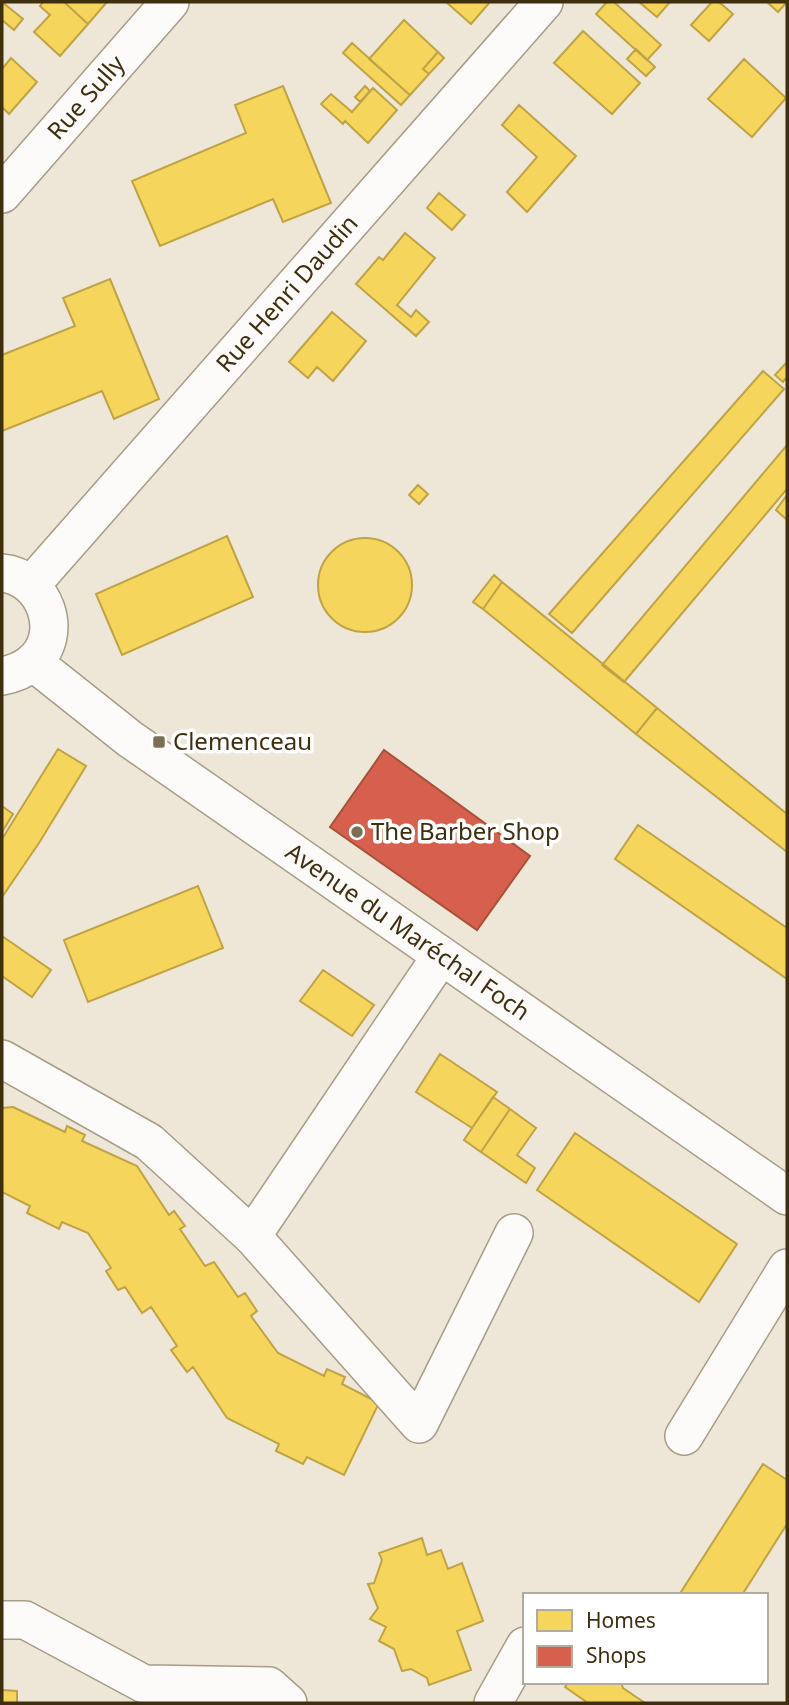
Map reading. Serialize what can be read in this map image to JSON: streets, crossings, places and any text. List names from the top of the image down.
{
  "streets": {
    "street": ["Rue Sully", "Rue Henri Daudin", "Avenue du Maréchal Foch"]
  },
  "places": {
    "transit": ["Clemenceau"],
    "other": ["The Barber Shop"]
  },
  "legend": ["Homes", "Shops"]
}
